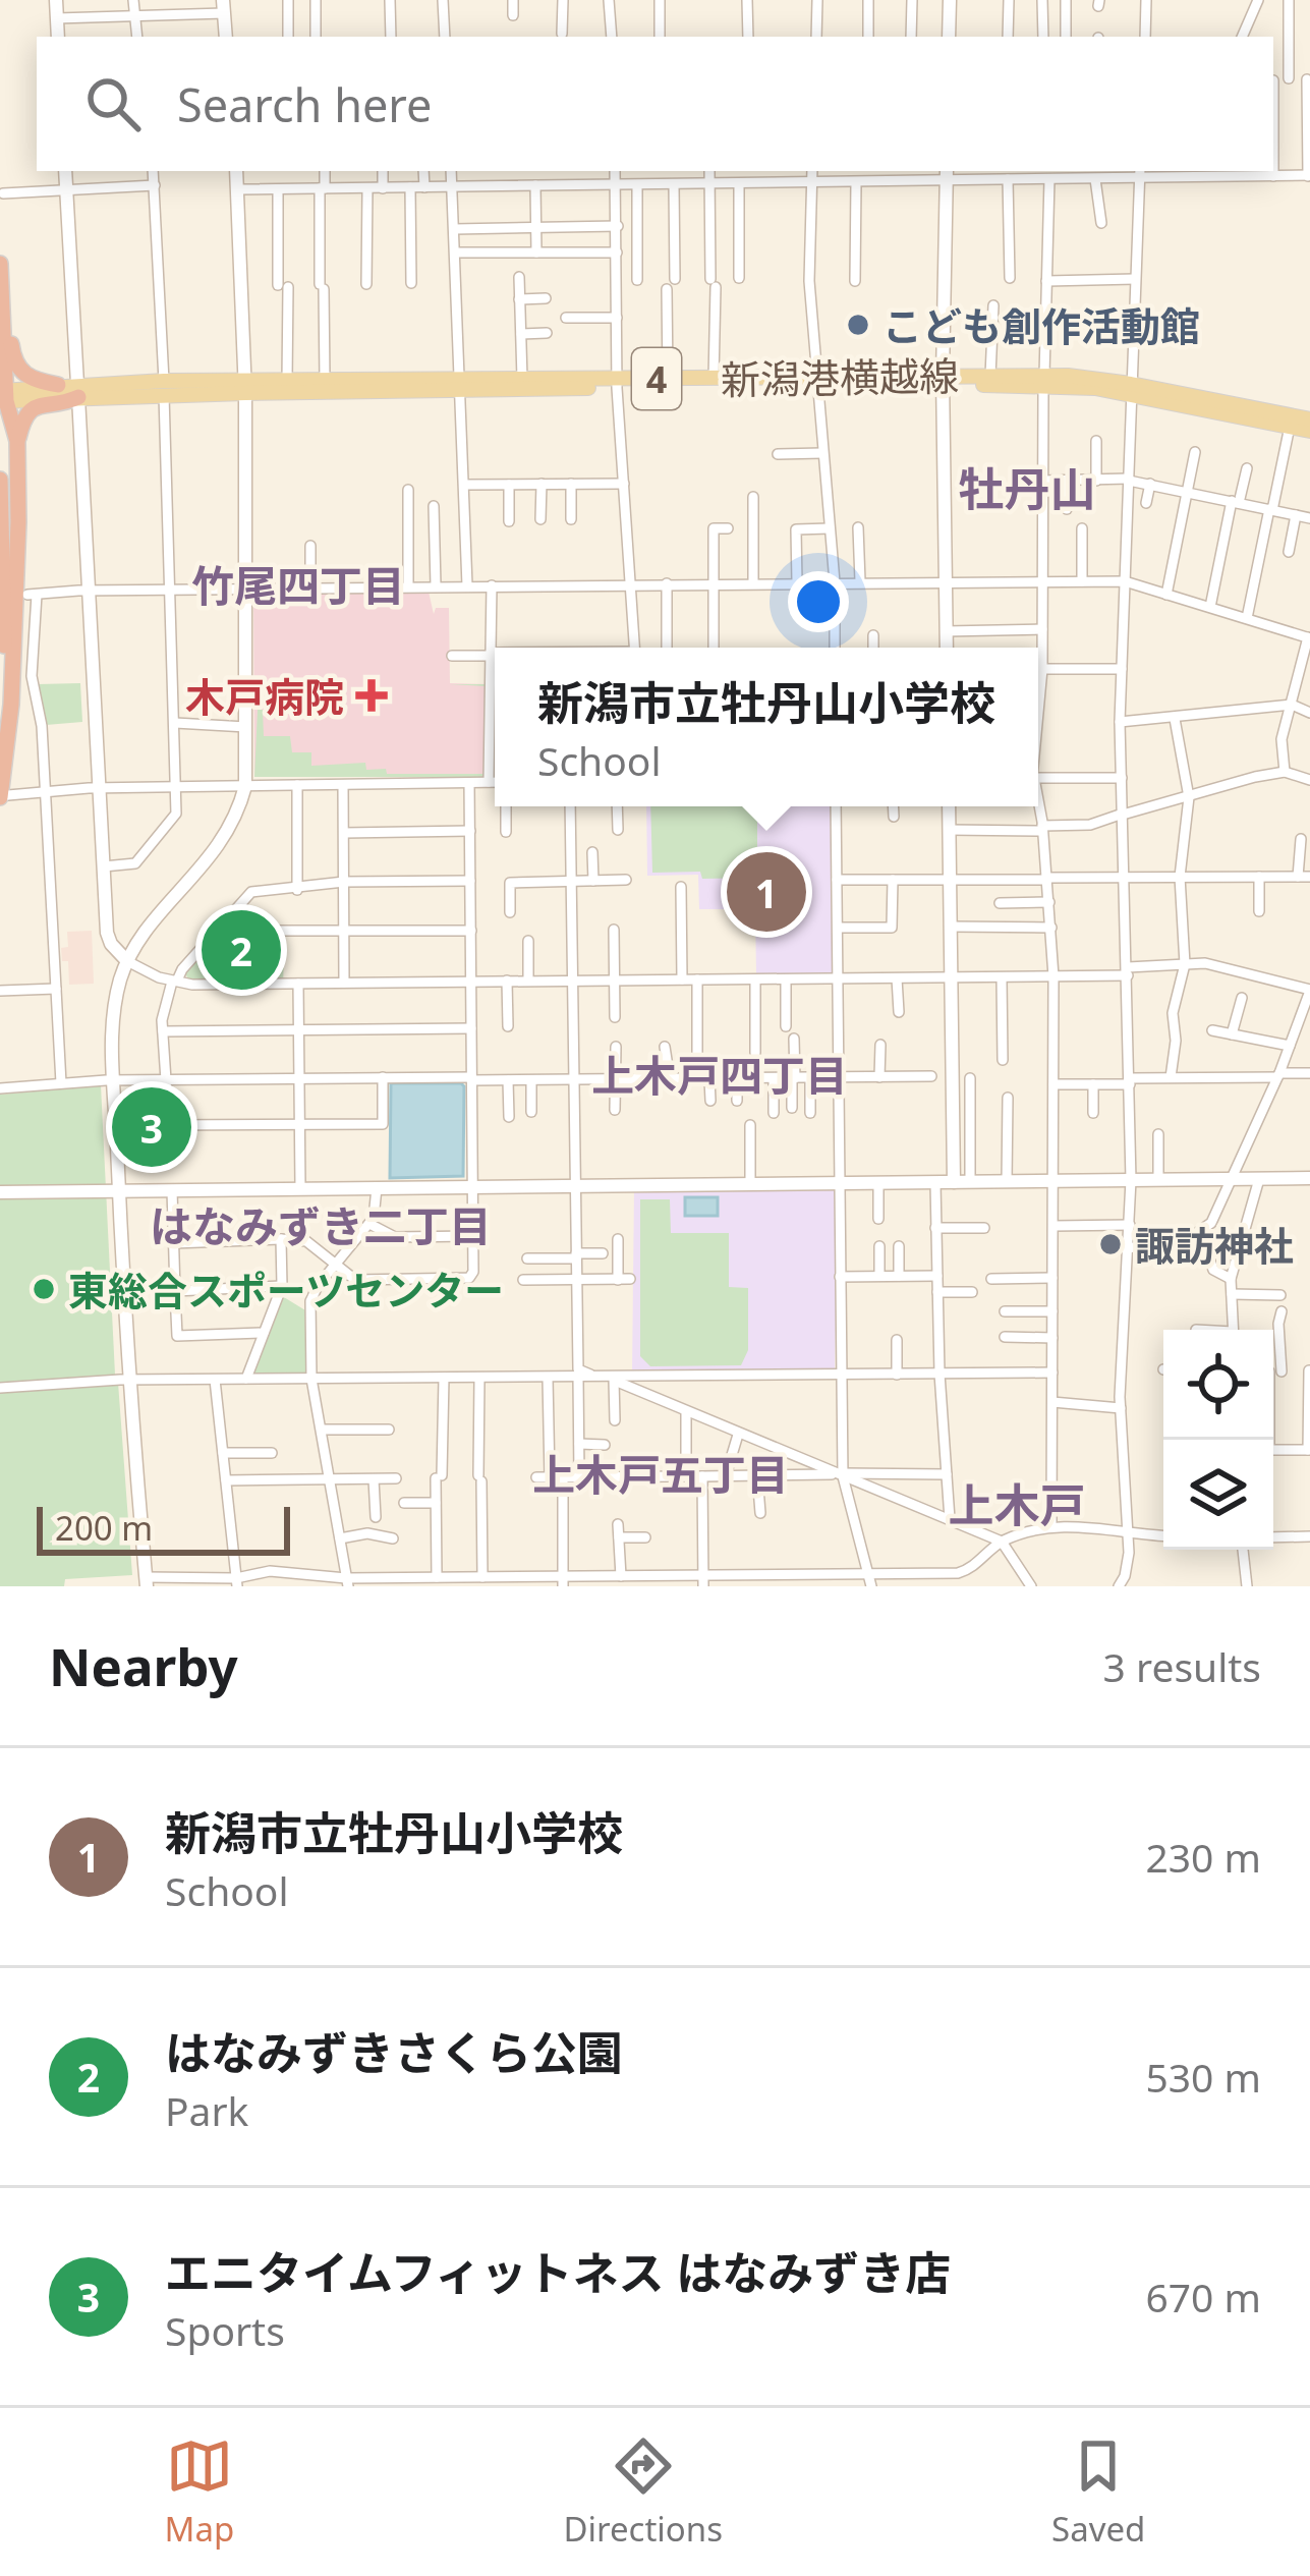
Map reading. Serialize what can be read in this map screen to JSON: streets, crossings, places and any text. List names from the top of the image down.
{
  "streets": {
    "main road": ["新潟港横越線", "4"]
  },
  "districts": [
    "牡丹山",
    "竹尾四丁目",
    "上木戸四丁目",
    "はなみずき二丁目",
    "上木戸五丁目",
    "上木戸"
  ],
  "places": {
    "other": ["こども創作活動館", "諏訪神社", "東総合スポーツセンター"],
    "health": ["木戸病院"]
  },
  "scale_bar": "200 m",
  "page": {
    "search": "Search here",
    "popup": ["新潟市立牡丹山小学校", "School"],
    "pins": ["1", "2", "3"],
    "scale": "200 m",
    "heading": ["Nearby", "3 results"],
    "list": [
      {
        "mark": "1",
        "name": "新潟市立牡丹山小学校",
        "note": "School",
        "value": "230 m"
      },
      {
        "mark": "2",
        "name": "はなみずきさくら公園",
        "note": "Park",
        "value": "530 m"
      },
      {
        "mark": "3",
        "name": "エニタイムフィットネス はなみずき店",
        "note": "Sports",
        "value": "670 m"
      }
    ],
    "nav": ["Map", "Directions", "Saved"]
  }
}
